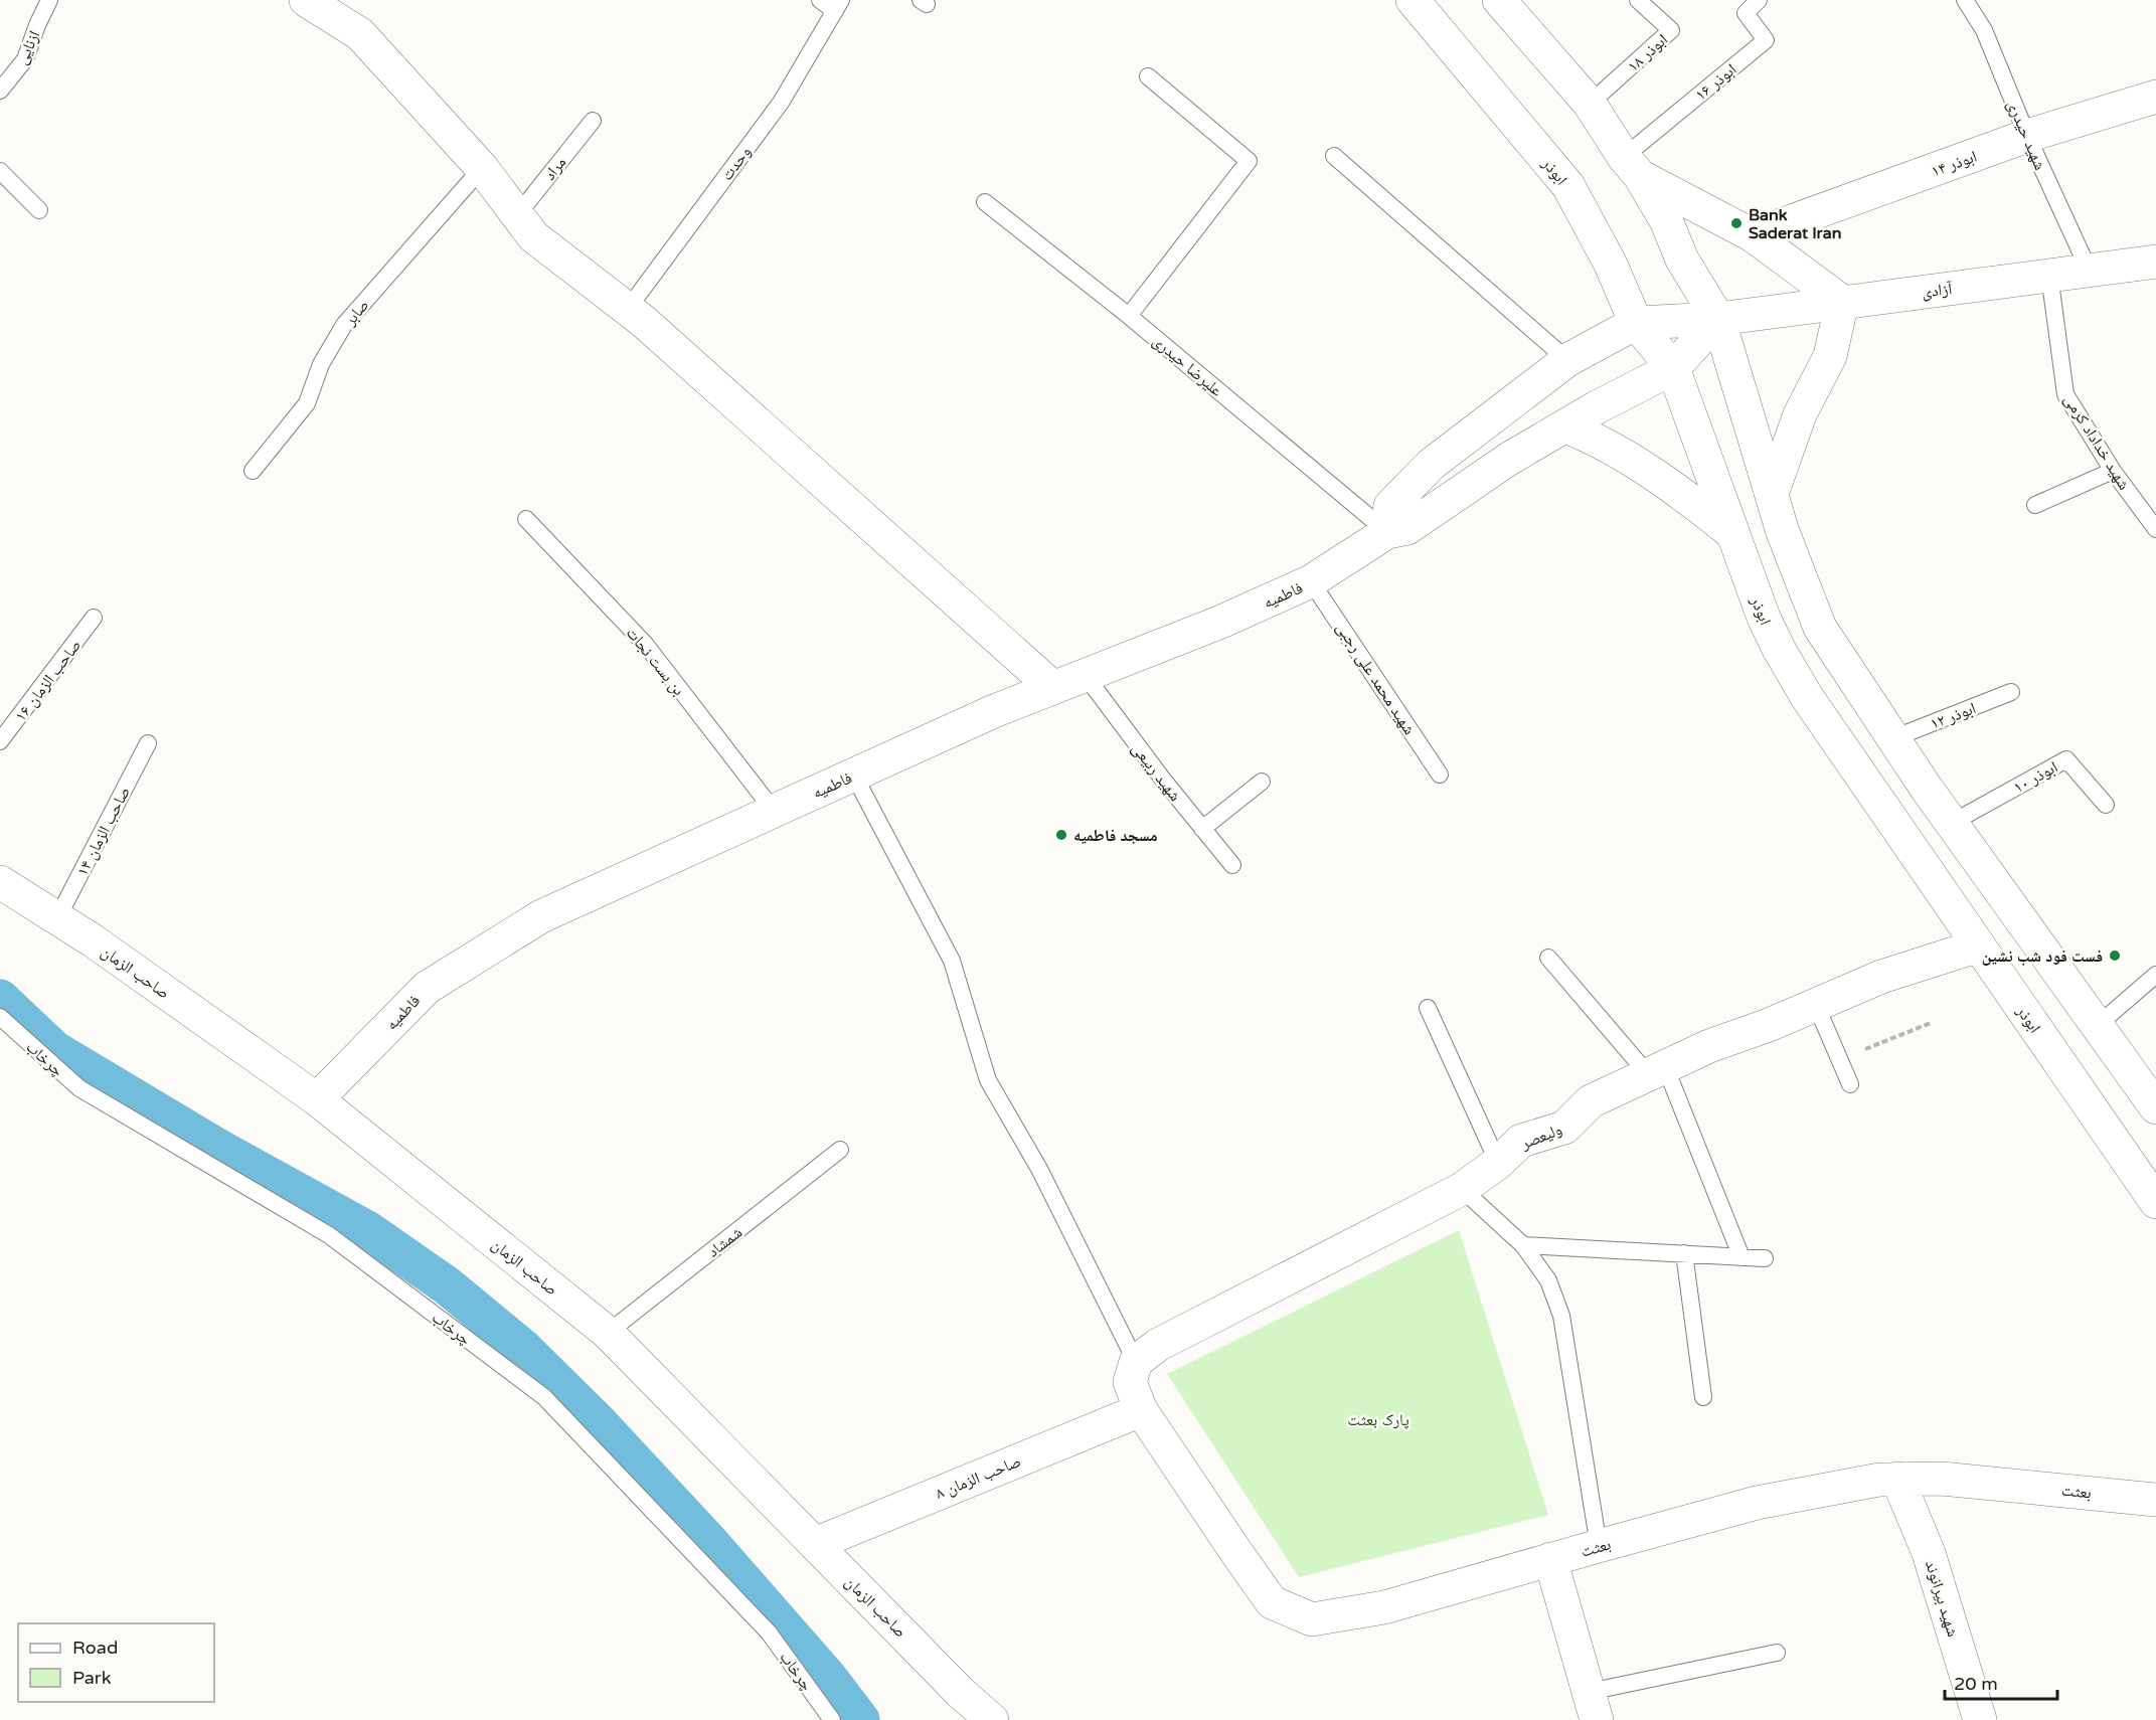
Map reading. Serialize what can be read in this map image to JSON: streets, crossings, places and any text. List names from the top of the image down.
{
  "streets": {
    "street": [
      "ابوذر ۱۴",
      "ابوذر",
      "آزادی",
      "فاطمیه",
      "صاحب الزمان",
      "ولیعصر",
      "صاحب الزمان ۸",
      "بعثت",
      "شهید بیرانوند"
    ],
    "lane": [
      "ازنایی",
      "ابوذر ۱۸",
      "ابوذر ۱۶",
      "شهید حیدری",
      "وحدت",
      "مراد",
      "صابر",
      "علیرضا حیدری",
      "شهید خداداد کرمی",
      "بن بست نجات",
      "شهید محمد علی رجبی",
      "صاحب الزمان ۱۶",
      "ابوذر ۱۲",
      "شهید ربیعی",
      "ابوذر ۱۰",
      "صاحب الزمان ۱۴",
      "چرخاب",
      "شمشاد"
    ]
  },
  "crossings": [
    ["شهید حیدری", "ابوذر ۱۴"],
    ["شهید حیدری", "آزادی"],
    ["ابوذر", "آزادی"],
    ["ابوذر", "فاطمیه"],
    ["ابوذر", "ولیعصر"],
    ["آزادی", "شهید خداداد کرمی"],
    ["علیرضا حیدری", "فاطمیه"],
    ["فاطمیه", "بن بست نجات"],
    ["فاطمیه", "شهید محمد علی رجبی"],
    ["فاطمیه", "شهید ربیعی"],
    ["فاطمیه", "صاحب الزمان"],
    ["صاحب الزمان ۱۴", "صاحب الزمان"],
    ["صاحب الزمان", "شمشاد"],
    ["صاحب الزمان", "صاحب الزمان ۸"],
    ["صاحب الزمان ۸", "بعثت"],
    ["بعثت", "شهید بیرانوند"]
  ],
  "parks": ["پارک بعثت"],
  "places": ["Bank Saderat Iran", "مسجد فاطمیه", "فست فود شب نشین"],
  "legend": ["Road", "Park"],
  "scale_bar": "20 m"
}
